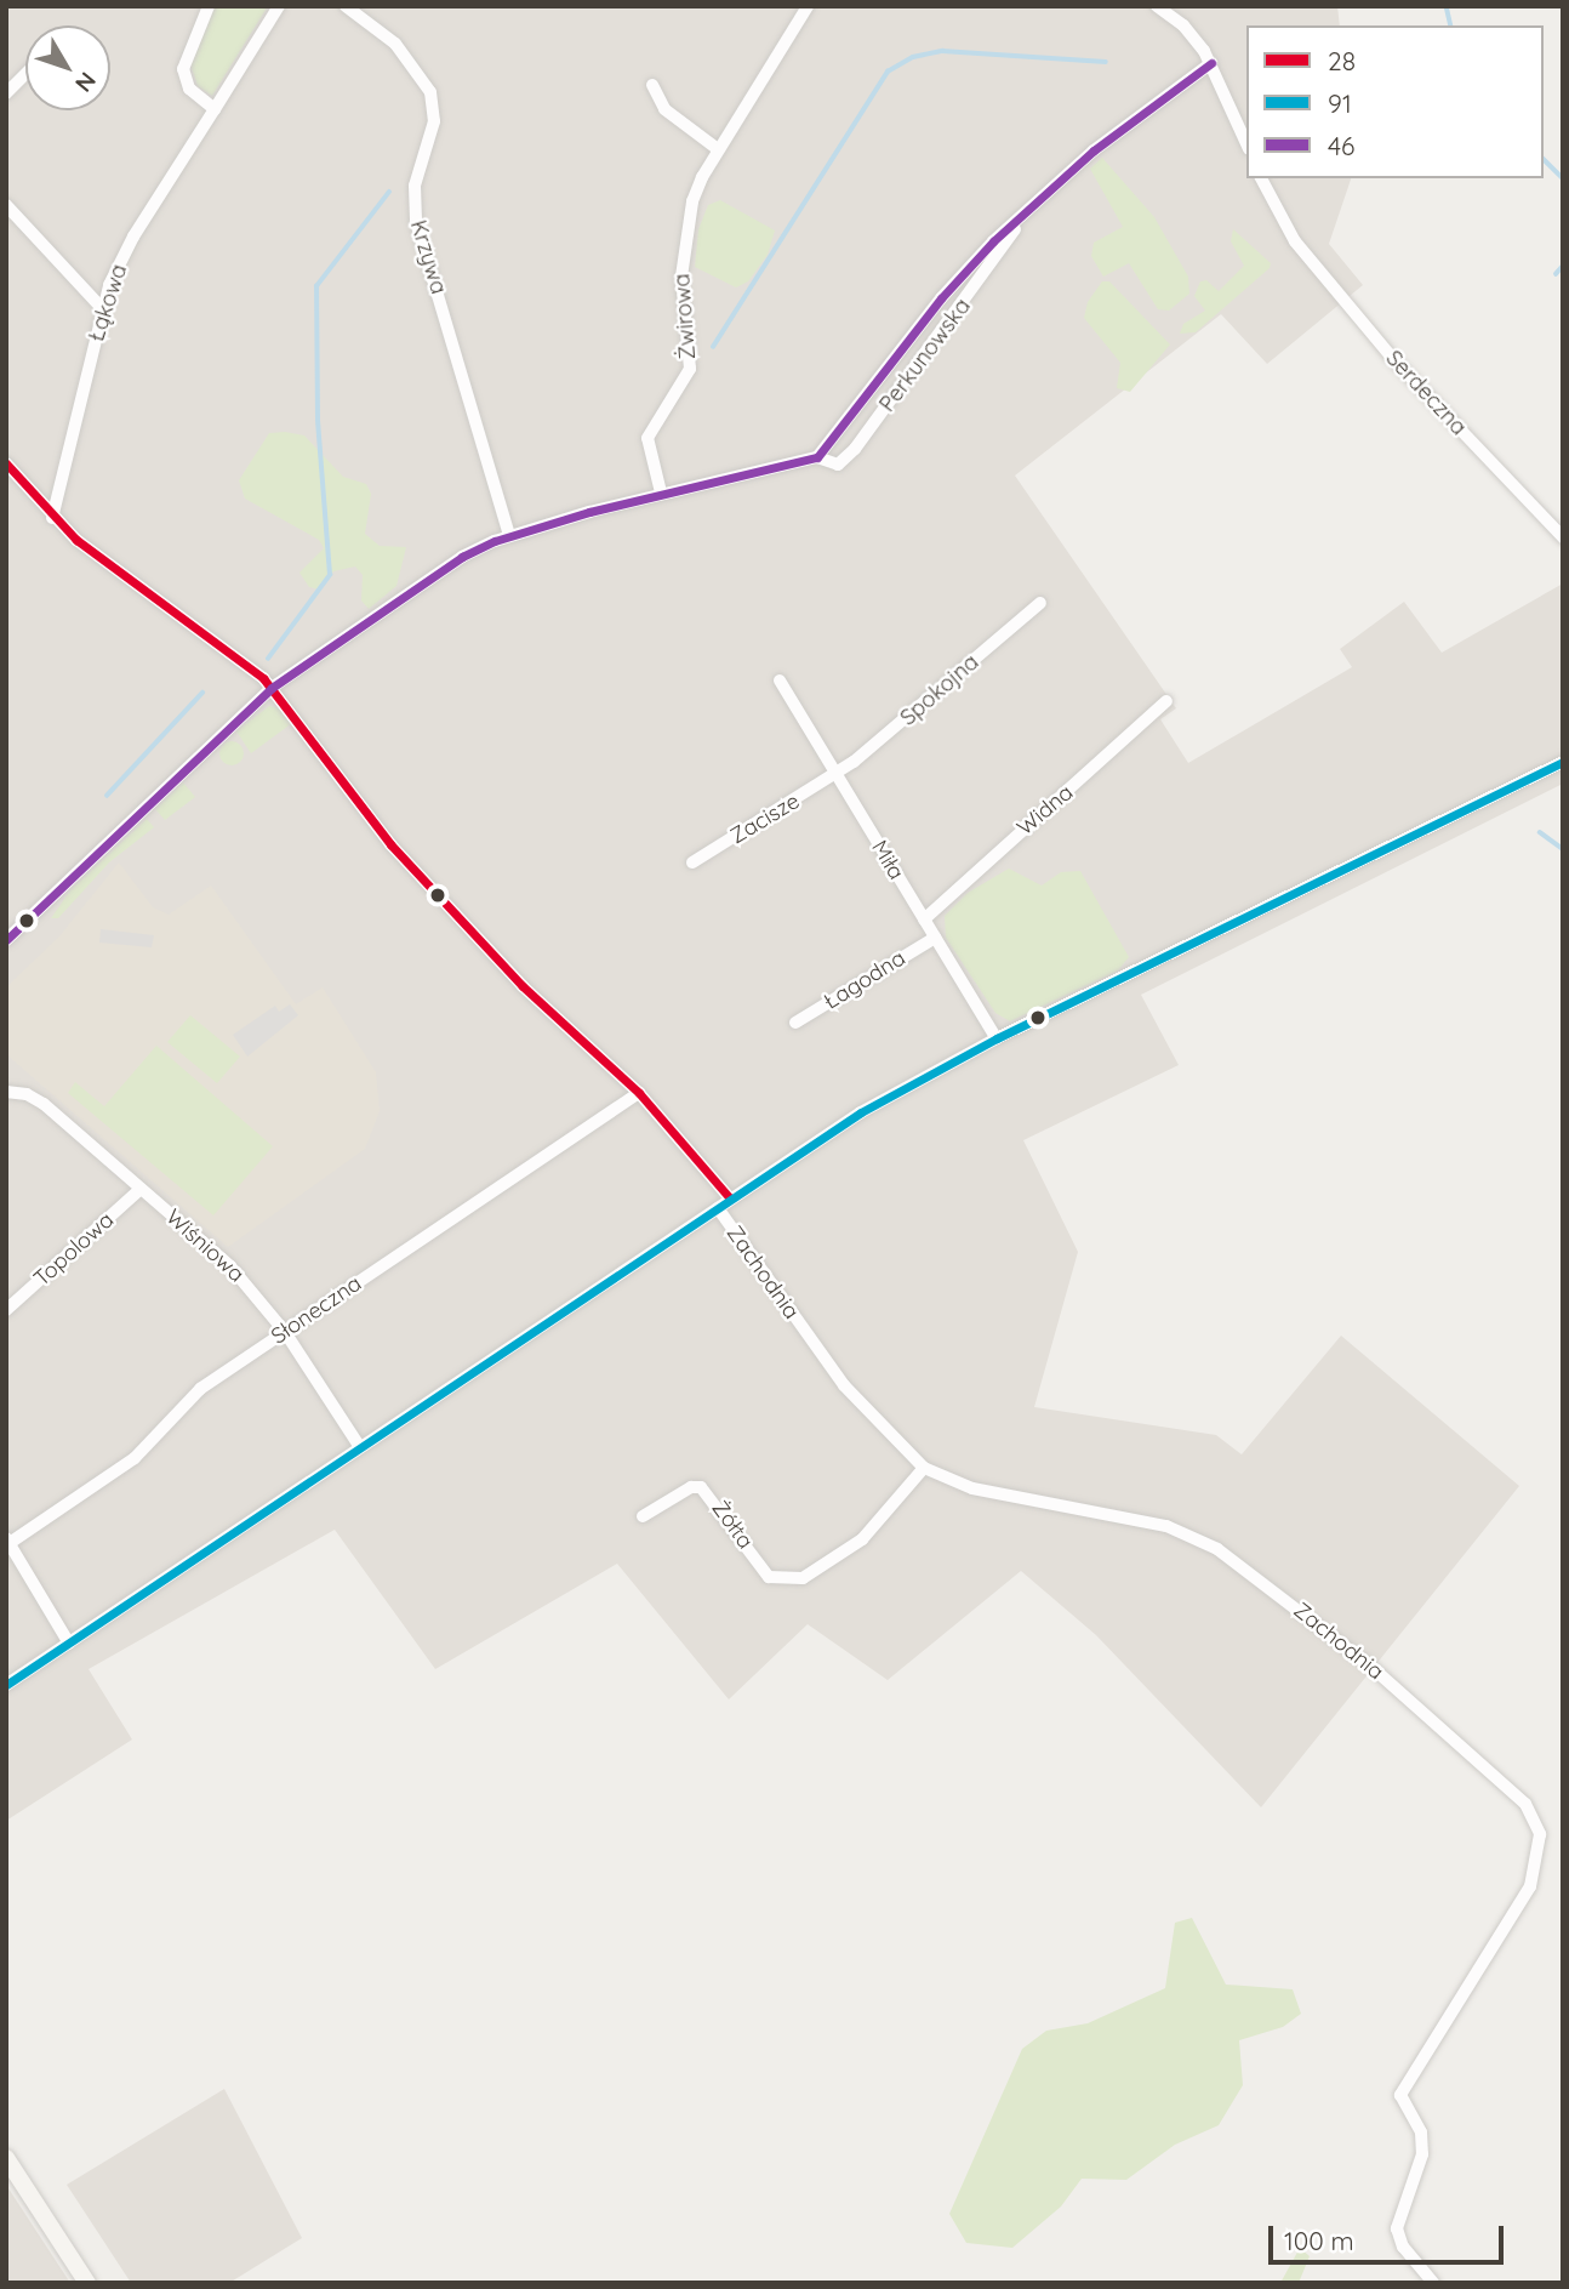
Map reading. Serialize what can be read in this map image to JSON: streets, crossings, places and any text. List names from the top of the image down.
{
  "streets": {
    "street": [
      "Krzywa",
      "Łąkowa",
      "Żwirowa",
      "Perkunowska",
      "Serdeczna",
      "Spokojna",
      "Widna",
      "Zacisze",
      "Miła",
      "Łagodna",
      "Wiśniowa",
      "Topolowa",
      "Zachodnia",
      "Słoneczna",
      "Żółta"
    ]
  },
  "crossings": [
    ["Krzywa", "Perkunowska"],
    ["Żwirowa", "Perkunowska"],
    ["Spokojna", "Zacisze"],
    ["Spokojna", "Miła"],
    ["Widna", "Miła"],
    ["Zacisze", "Miła"],
    ["Miła", "Łagodna"],
    ["Wiśniowa", "Topolowa"],
    ["Wiśniowa", "Słoneczna"],
    ["Zachodnia", "Żółta"]
  ],
  "lines": ["transit line 46", "transit line 28", "transit line 91"],
  "legend": ["28", "91", "46"],
  "scale_bar": "100 m",
  "north": "bottom right"
}
